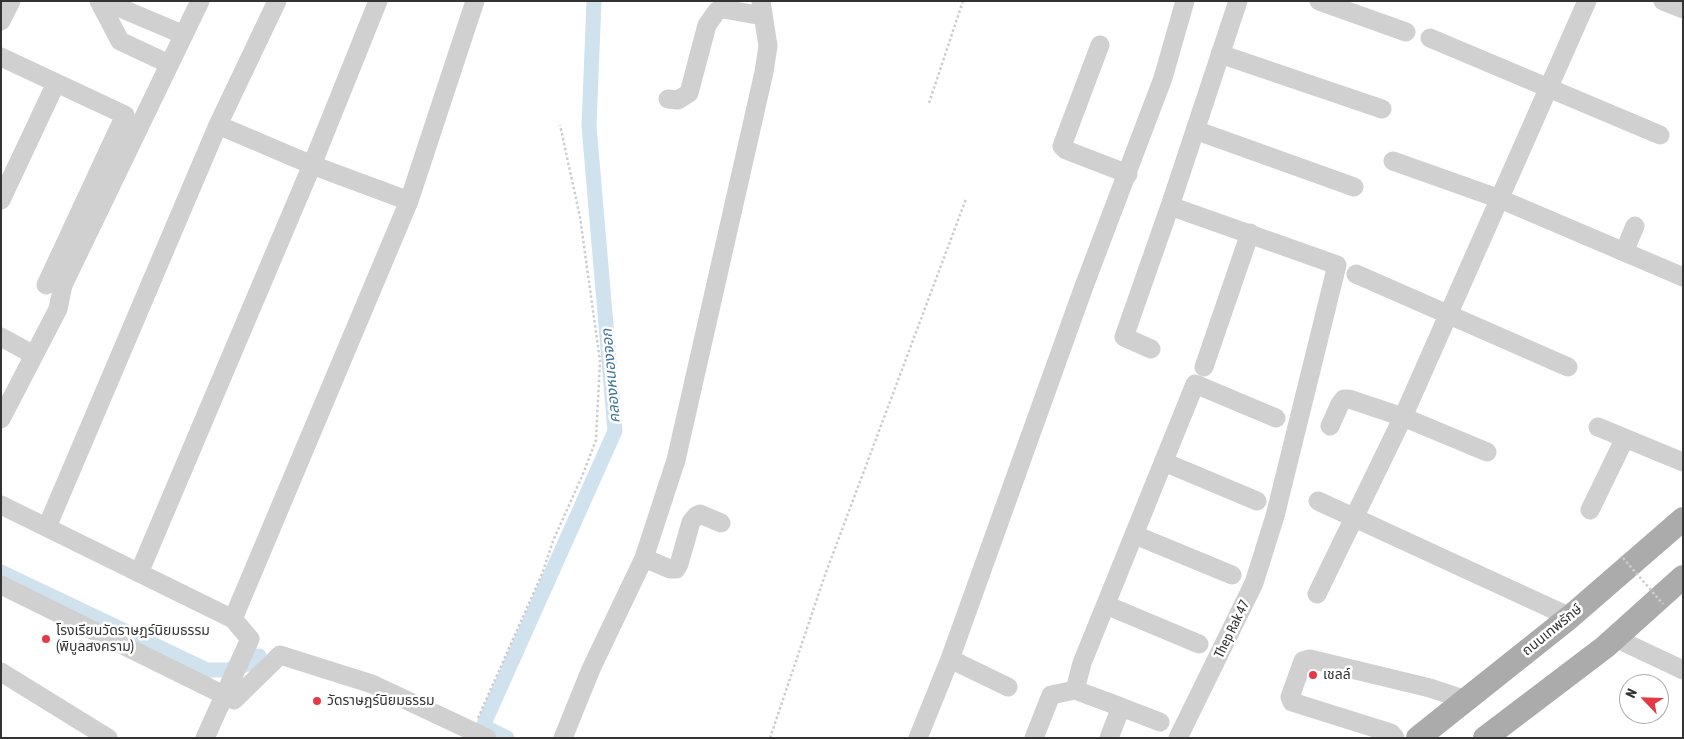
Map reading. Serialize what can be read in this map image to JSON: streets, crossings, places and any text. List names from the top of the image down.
{
  "streets": {
    "main road": ["ถนนเทพรักษ์"],
    "street": ["Thep Rak 47"]
  },
  "water": ["คลองหนองจอก"],
  "places": ["โรงเรียนวัดราษฎร์นิยมธรรม (พิบูลสงคราม)", "เชลล์", "วัดราษฎร์นิยมธรรม"],
  "north": "top left"
}
